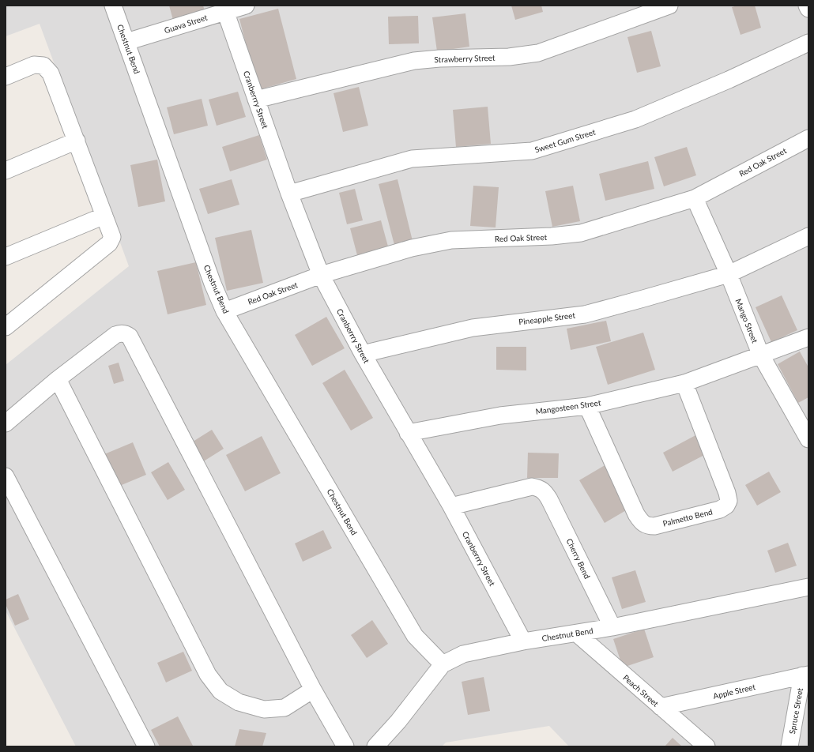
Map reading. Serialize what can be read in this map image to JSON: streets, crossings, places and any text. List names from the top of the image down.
{
  "streets": {
    "street": [
      "Guava Street",
      "Chestnut Bend",
      "Strawberry Street",
      "Cranberrry Street",
      "Sweet Gum Street",
      "Red Oak Street",
      "Pineapple Street",
      "Mango Street",
      "Mangosteen Street",
      "Palmetto Bend",
      "Cherry Bend",
      "Peach Street",
      "Apple Street",
      "Spruce Street"
    ]
  },
  "crossings": [
    ["Guava Street", "Chestnut Bend"],
    ["Guava Street", "Cranberrry Street"],
    ["Chestnut Bend", "Cranberrry Street"],
    ["Chestnut Bend", "Red Oak Street"],
    ["Chestnut Bend", "Cherry Bend"],
    ["Chestnut Bend", "Peach Street"],
    ["Strawberry Street", "Cranberrry Street"],
    ["Cranberrry Street", "Sweet Gum Street"],
    ["Cranberrry Street", "Red Oak Street"],
    ["Cranberrry Street", "Pineapple Street"],
    ["Cranberrry Street", "Mangosteen Street"],
    ["Cranberrry Street", "Cherry Bend"],
    ["Red Oak Street", "Mango Street"],
    ["Pineapple Street", "Mango Street"],
    ["Mango Street", "Mangosteen Street"],
    ["Mangosteen Street", "Palmetto Bend"],
    ["Peach Street", "Apple Street"],
    ["Apple Street", "Spruce Street"]
  ]
}
